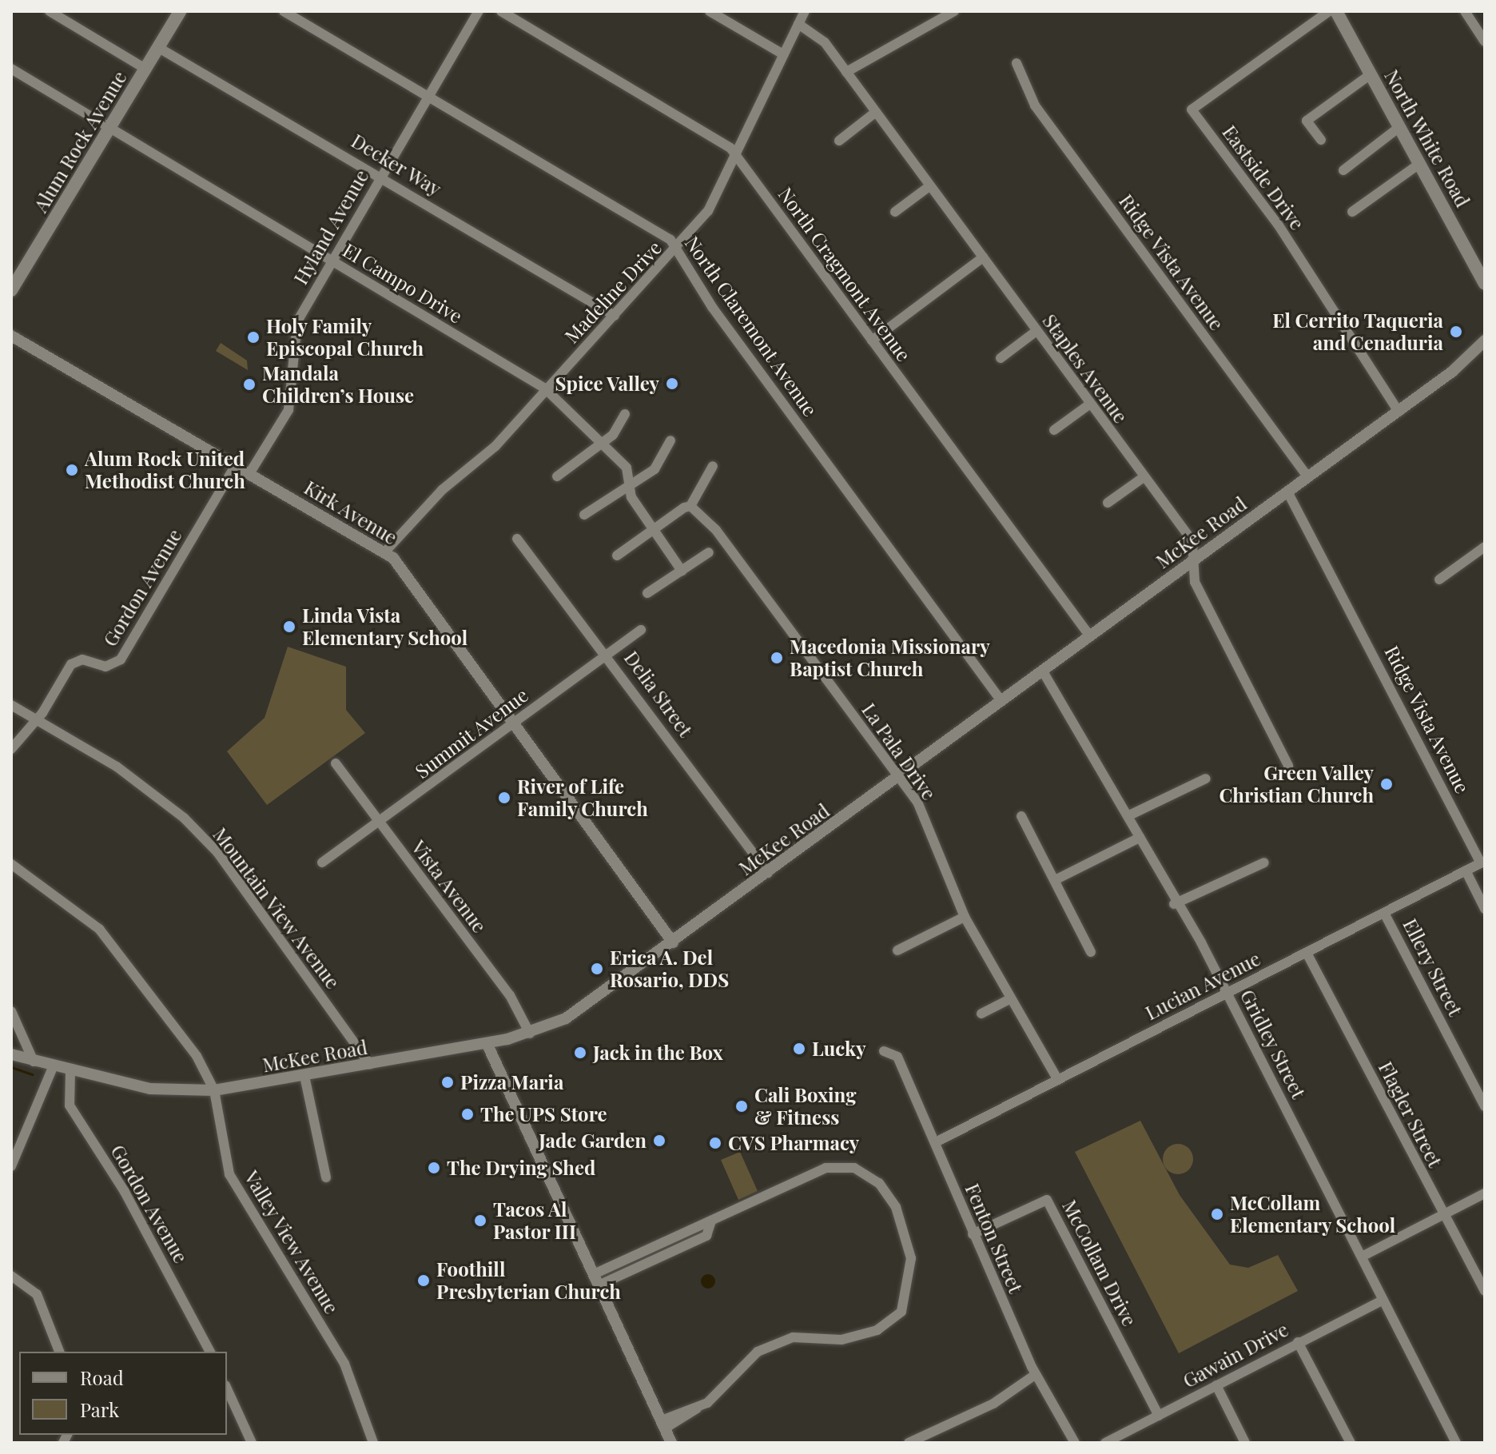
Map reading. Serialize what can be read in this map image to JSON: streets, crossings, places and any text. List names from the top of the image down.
{
  "streets": {
    "main road": ["North White Road", "Alum Rock Avenue"],
    "street": [
      "Decker Way",
      "Eastside Drive",
      "Hyland Avenue",
      "Ridge Vista Avenue",
      "North Cragmont Avenue",
      "El Campo Drive",
      "Madeline Drive",
      "North Claremont Avenue",
      "Staples Avenue",
      "Kirk Avenue",
      "McKee Road",
      "Gordon Avenue",
      "Delia Street",
      "Summit Avenue",
      "La Pala Drive",
      "Vista Avenue",
      "Mountain View Avenue",
      "Ellery Street",
      "Lucian Avenue",
      "Gridley Street",
      "Flagler Street",
      "Fenton Street",
      "Valley View Avenue",
      "McCollam Drive",
      "Gawain Drive"
    ]
  },
  "crossings": [
    ["Alum Rock Avenue", "Decker Way"],
    ["Alum Rock Avenue", "El Campo Drive"],
    ["Decker Way", "Hyland Avenue"],
    ["Decker Way", "Madeline Drive"],
    ["Eastside Drive", "McKee Road"],
    ["Hyland Avenue", "El Campo Drive"],
    ["Hyland Avenue", "North Claremont Avenue"],
    ["Hyland Avenue", "Kirk Avenue"],
    ["Ridge Vista Avenue", "McKee Road"],
    ["Ridge Vista Avenue", "Lucian Avenue"],
    ["North Cragmont Avenue", "Madeline Drive"],
    ["North Cragmont Avenue", "McKee Road"],
    ["El Campo Drive", "Madeline Drive"],
    ["Madeline Drive", "North Claremont Avenue"],
    ["Madeline Drive", "Staples Avenue"],
    ["Madeline Drive", "Kirk Avenue"],
    ["North Claremont Avenue", "McKee Road"],
    ["Staples Avenue", "McKee Road"],
    ["Kirk Avenue", "McKee Road"],
    ["Kirk Avenue", "Gordon Avenue"],
    ["Kirk Avenue", "Summit Avenue"],
    ["McKee Road", "Gordon Avenue"],
    ["McKee Road", "Delia Street"],
    ["McKee Road", "La Pala Drive"],
    ["McKee Road", "Vista Avenue"],
    ["McKee Road", "Mountain View Avenue"],
    ["McKee Road", "Gridley Street"],
    ["McKee Road", "Valley View Avenue"],
    ["Gordon Avenue", "Mountain View Avenue"],
    ["Delia Street", "Summit Avenue"],
    ["Summit Avenue", "Vista Avenue"],
    ["La Pala Drive", "Lucian Avenue"],
    ["Ellery Street", "Lucian Avenue"],
    ["Lucian Avenue", "Gridley Street"],
    ["Lucian Avenue", "Flagler Street"],
    ["Lucian Avenue", "Fenton Street"],
    ["Gridley Street", "Gawain Drive"],
    ["Fenton Street", "McCollam Drive"],
    ["McCollam Drive", "Gawain Drive"]
  ],
  "places": [
    "El Cerrito Taqueria and Cenaduria",
    "Holy Family Episcopal Church",
    "Spice Valley",
    "Mandala Children’s House",
    "Alum Rock United Methodist Church",
    "Linda Vista Elementary School",
    "Macedonia Missionary Baptist Church",
    "Green Valley Christian Church",
    "River of Life Family Church",
    "Erica A. Del Rosario, DDS",
    "Lucky",
    "Jack in the Box",
    "Pizza Maria",
    "Cali Boxing & Fitness",
    "The UPS Store",
    "Jade Garden",
    "CVS Pharmacy",
    "The Drying Shed",
    "McCollam Elementary School",
    "Tacos Al Pastor III",
    "Foothill Presbyterian Church"
  ],
  "legend": ["Road", "Park"]
}
